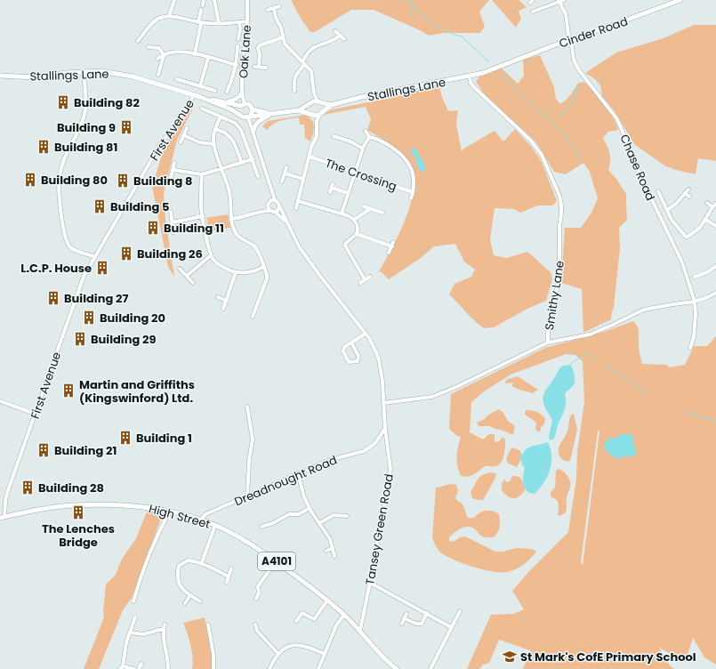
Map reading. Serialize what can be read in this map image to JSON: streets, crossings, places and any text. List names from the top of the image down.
{
  "streets": {
    "main road": [
      "Cinder Road",
      "Stallings Lane",
      "High Street",
      "A4101"
    ],
    "street": [
      "Oak Lane",
      "First Avenue",
      "Chase Road",
      "The Crossing",
      "Smithy Lane",
      "Dreadnought Road",
      "Tansey Green Road"
    ]
  },
  "crossings": [
    ["Cinder Road", "Stallings Lane"],
    ["Cinder Road", "Chase Road"],
    ["Oak Lane", "Tansey Green Road"],
    ["Stallings Lane", "First Avenue"],
    ["Stallings Lane", "Smithy Lane"],
    ["First Avenue", "High Street"],
    ["Smithy Lane", "Tansey Green Road"],
    ["Dreadnought Road", "High Street"],
    ["Dreadnought Road", "Tansey Green Road"],
    ["High Street", "Tansey Green Road"]
  ],
  "places": {
    "building": [
      "Building 82",
      "Building 9",
      "Building 81",
      "Building 80",
      "Building 8",
      "Building 5",
      "Building 11",
      "Building 26",
      "L.C.P. House",
      "Building 27",
      "Building 20",
      "Building 29",
      "Martin and Griffiths (Kingswinford) Ltd.",
      "Building 1",
      "Building 21",
      "Building 28",
      "The Lenches Bridge"
    ],
    "school or university": ["St Mark's CofE Primary School"]
  }
}
